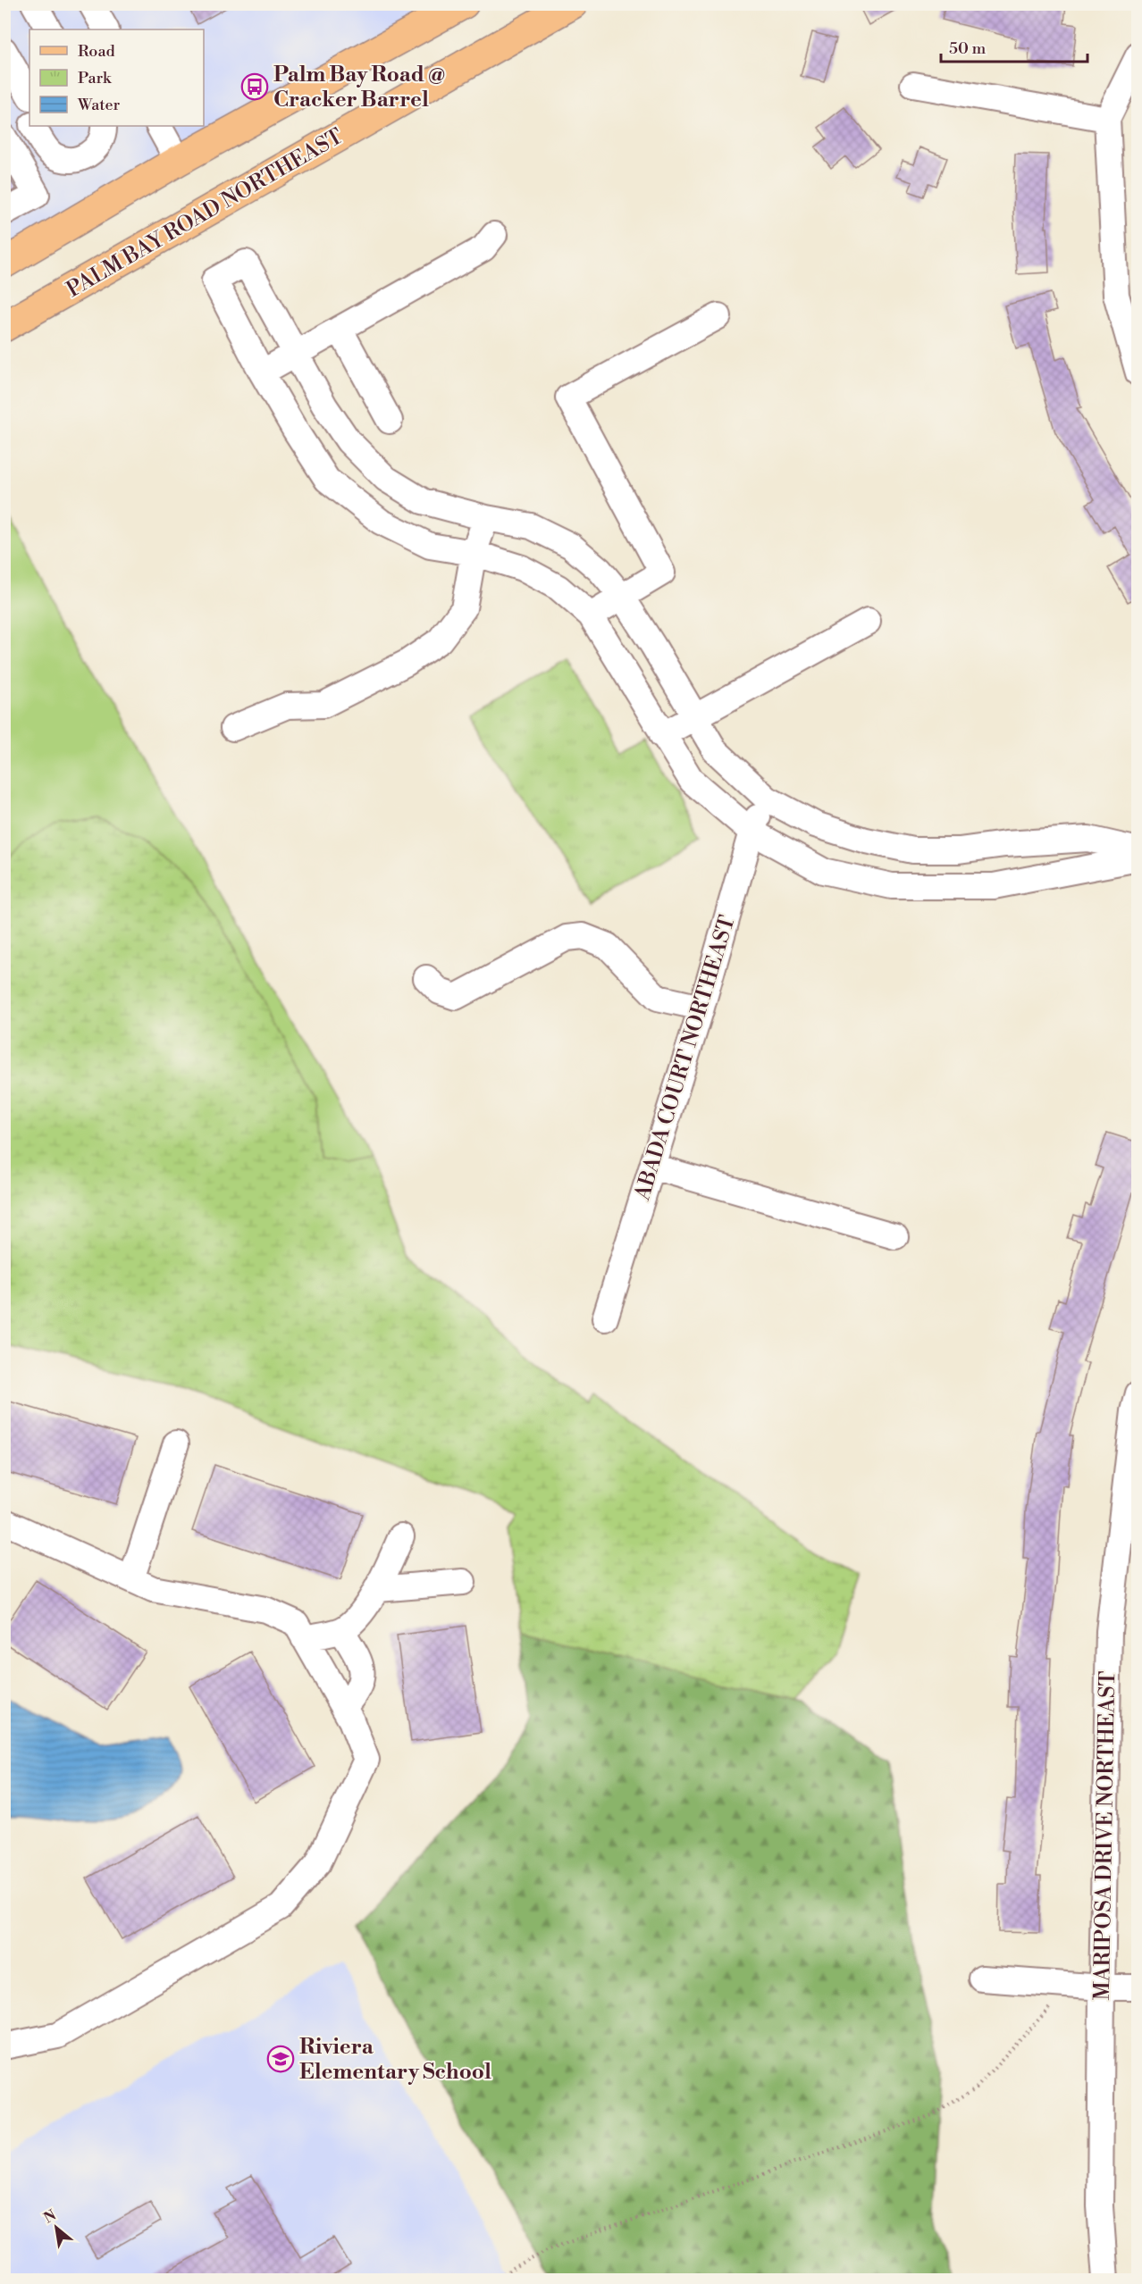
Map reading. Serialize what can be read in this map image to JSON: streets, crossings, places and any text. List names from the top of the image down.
{
  "streets": {
    "main road": ["PALM BAY ROAD NORTHEAST"],
    "street": ["ABADA COURT NORTHEAST", "MARIPOSA DRIVE NORTHEAST"]
  },
  "places": {
    "bus stop": ["Palm Bay Road @ Cracker Barrel"],
    "school or university": ["Riviera Elementary School"]
  },
  "legend": ["Road", "Park", "Water"],
  "scale_bar": "50 m",
  "north": "top left"
}
